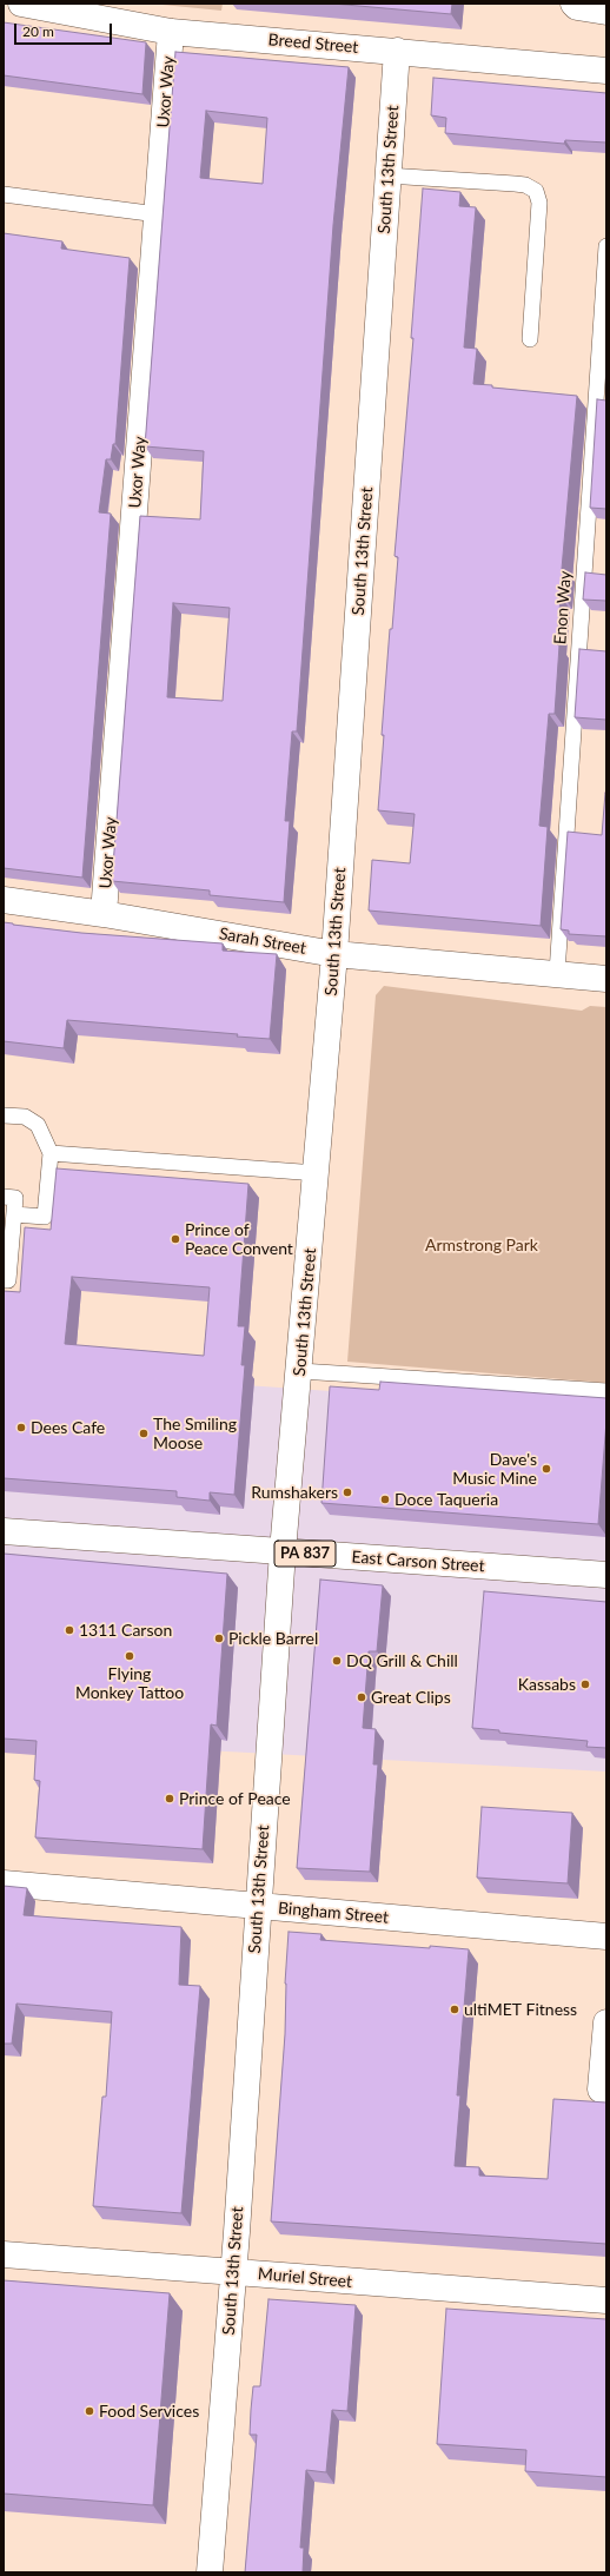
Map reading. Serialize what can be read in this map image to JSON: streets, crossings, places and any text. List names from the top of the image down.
{
  "streets": {
    "street": [
      "Breed Street",
      "Uxor Way",
      "South 13th Street",
      "Sarah Street",
      "PA 837",
      "East Carson Street",
      "Bingham Street",
      "Muriel Street"
    ],
    "lane": ["Enon Way"]
  },
  "crossings": [
    ["Breed Street", "Uxor Way"],
    ["Breed Street", "South 13th Street"],
    ["Uxor Way", "Sarah Street"],
    ["South 13th Street", "Sarah Street"],
    ["South 13th Street", "East Carson Street"],
    ["South 13th Street", "Bingham Street"],
    ["South 13th Street", "Muriel Street"],
    ["Enon Way", "Sarah Street"]
  ],
  "parks": ["Armstrong Park"],
  "places": [
    "Prince of Peace Convent",
    "Dees Cafe",
    "The Smiling Moose",
    "Dave's Music Mine",
    "Rumshakers",
    "Doce Taqueria",
    "1311 Carson",
    "Pickle Barrel",
    "Flying Monkey Tattoo",
    "DQ Grill & Chill",
    "Kassabs",
    "Great Clips",
    "Prince of Peace",
    "ultiMET Fitness",
    "Food Services"
  ],
  "scale_bar": "20 m"
}
